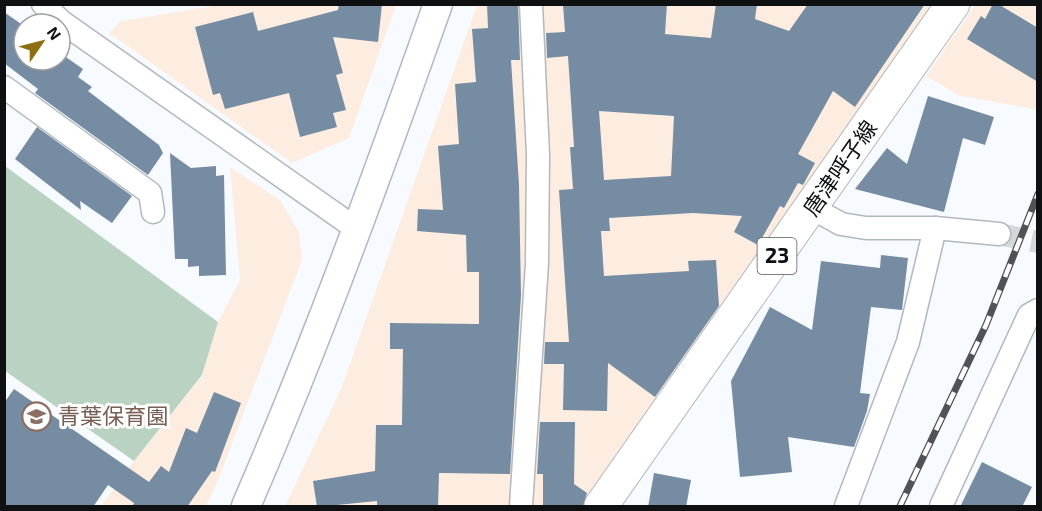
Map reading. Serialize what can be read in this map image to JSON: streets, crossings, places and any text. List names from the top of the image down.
{
  "streets": {
    "main road": ["唐津呼子線", "23"]
  },
  "places": {
    "school or university": ["青葉保育園"]
  },
  "north": "top right"
}
